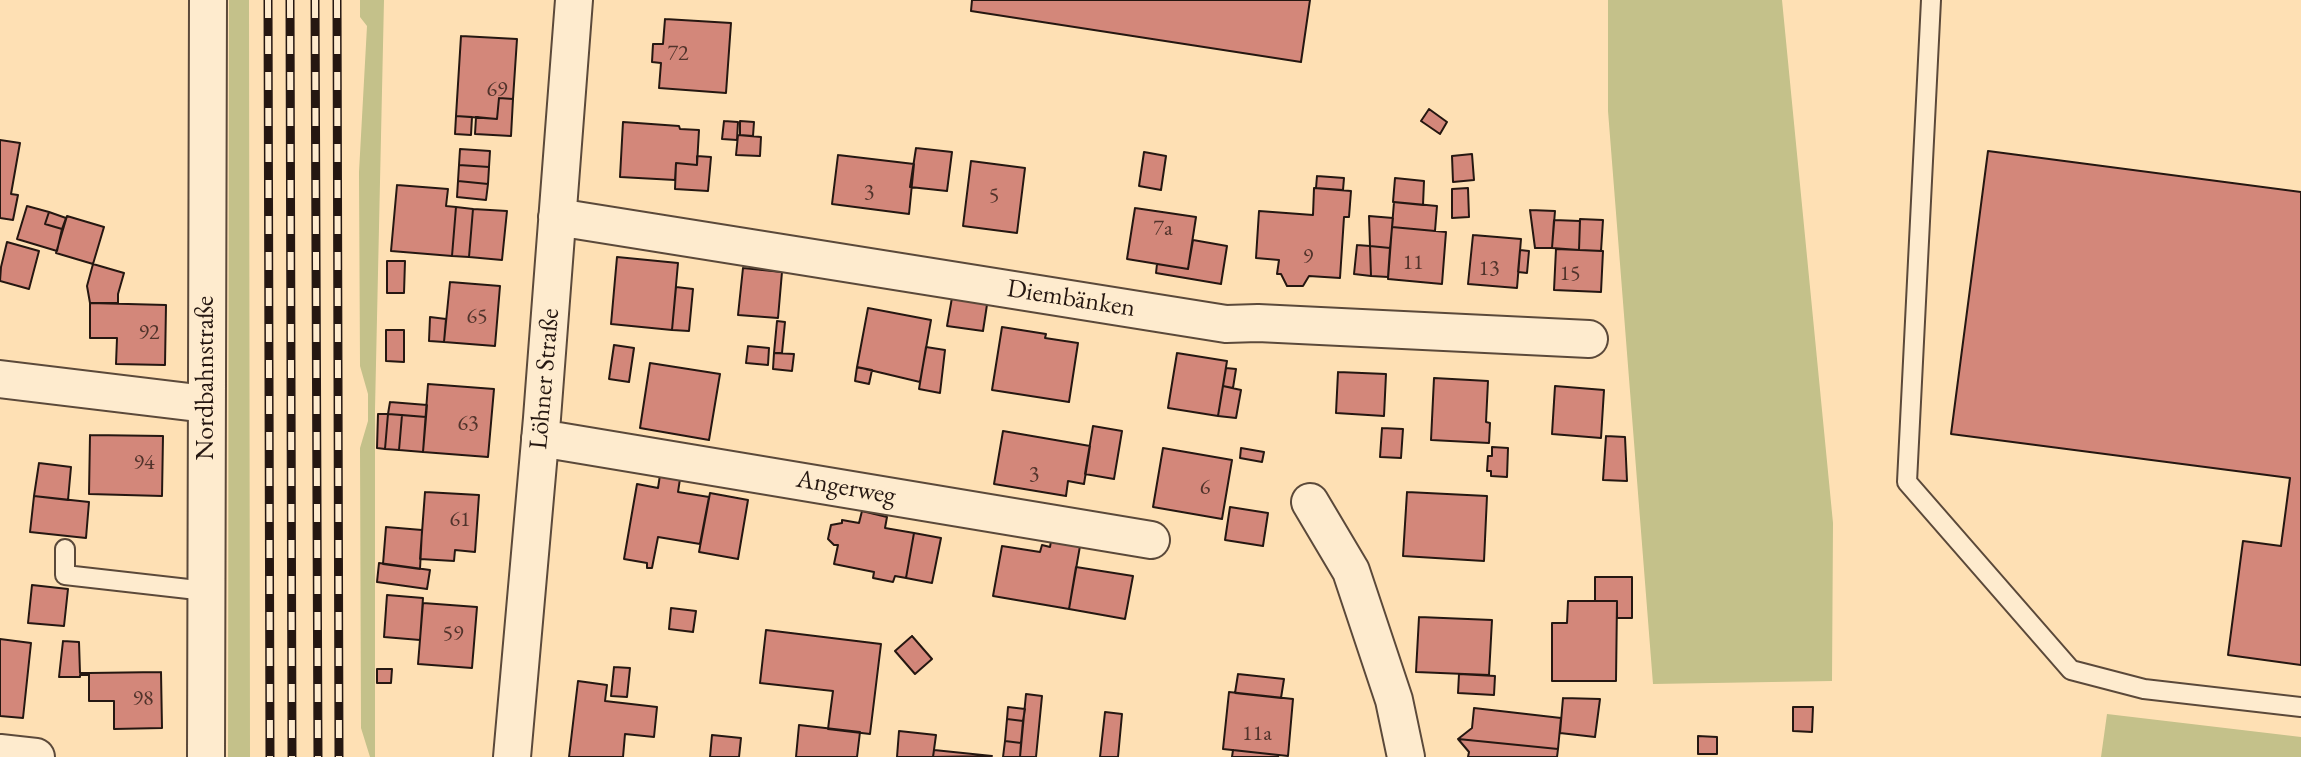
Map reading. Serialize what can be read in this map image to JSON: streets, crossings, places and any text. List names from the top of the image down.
{
  "streets": {
    "street": [
      "Diembänken",
      "Nordbahnstraße",
      "Löhner Straße",
      "Angerweg"
    ]
  },
  "crossings": [
    ["Diembänken", "Löhner Straße"],
    ["Löhner Straße", "Angerweg"]
  ],
  "house_numbers": [
    "72",
    "69",
    "3",
    "5",
    "7a",
    "9",
    "11",
    "13",
    "15",
    "65",
    "92",
    "63",
    "94",
    "3",
    "6",
    "61",
    "59",
    "98",
    "11a"
  ]
}
